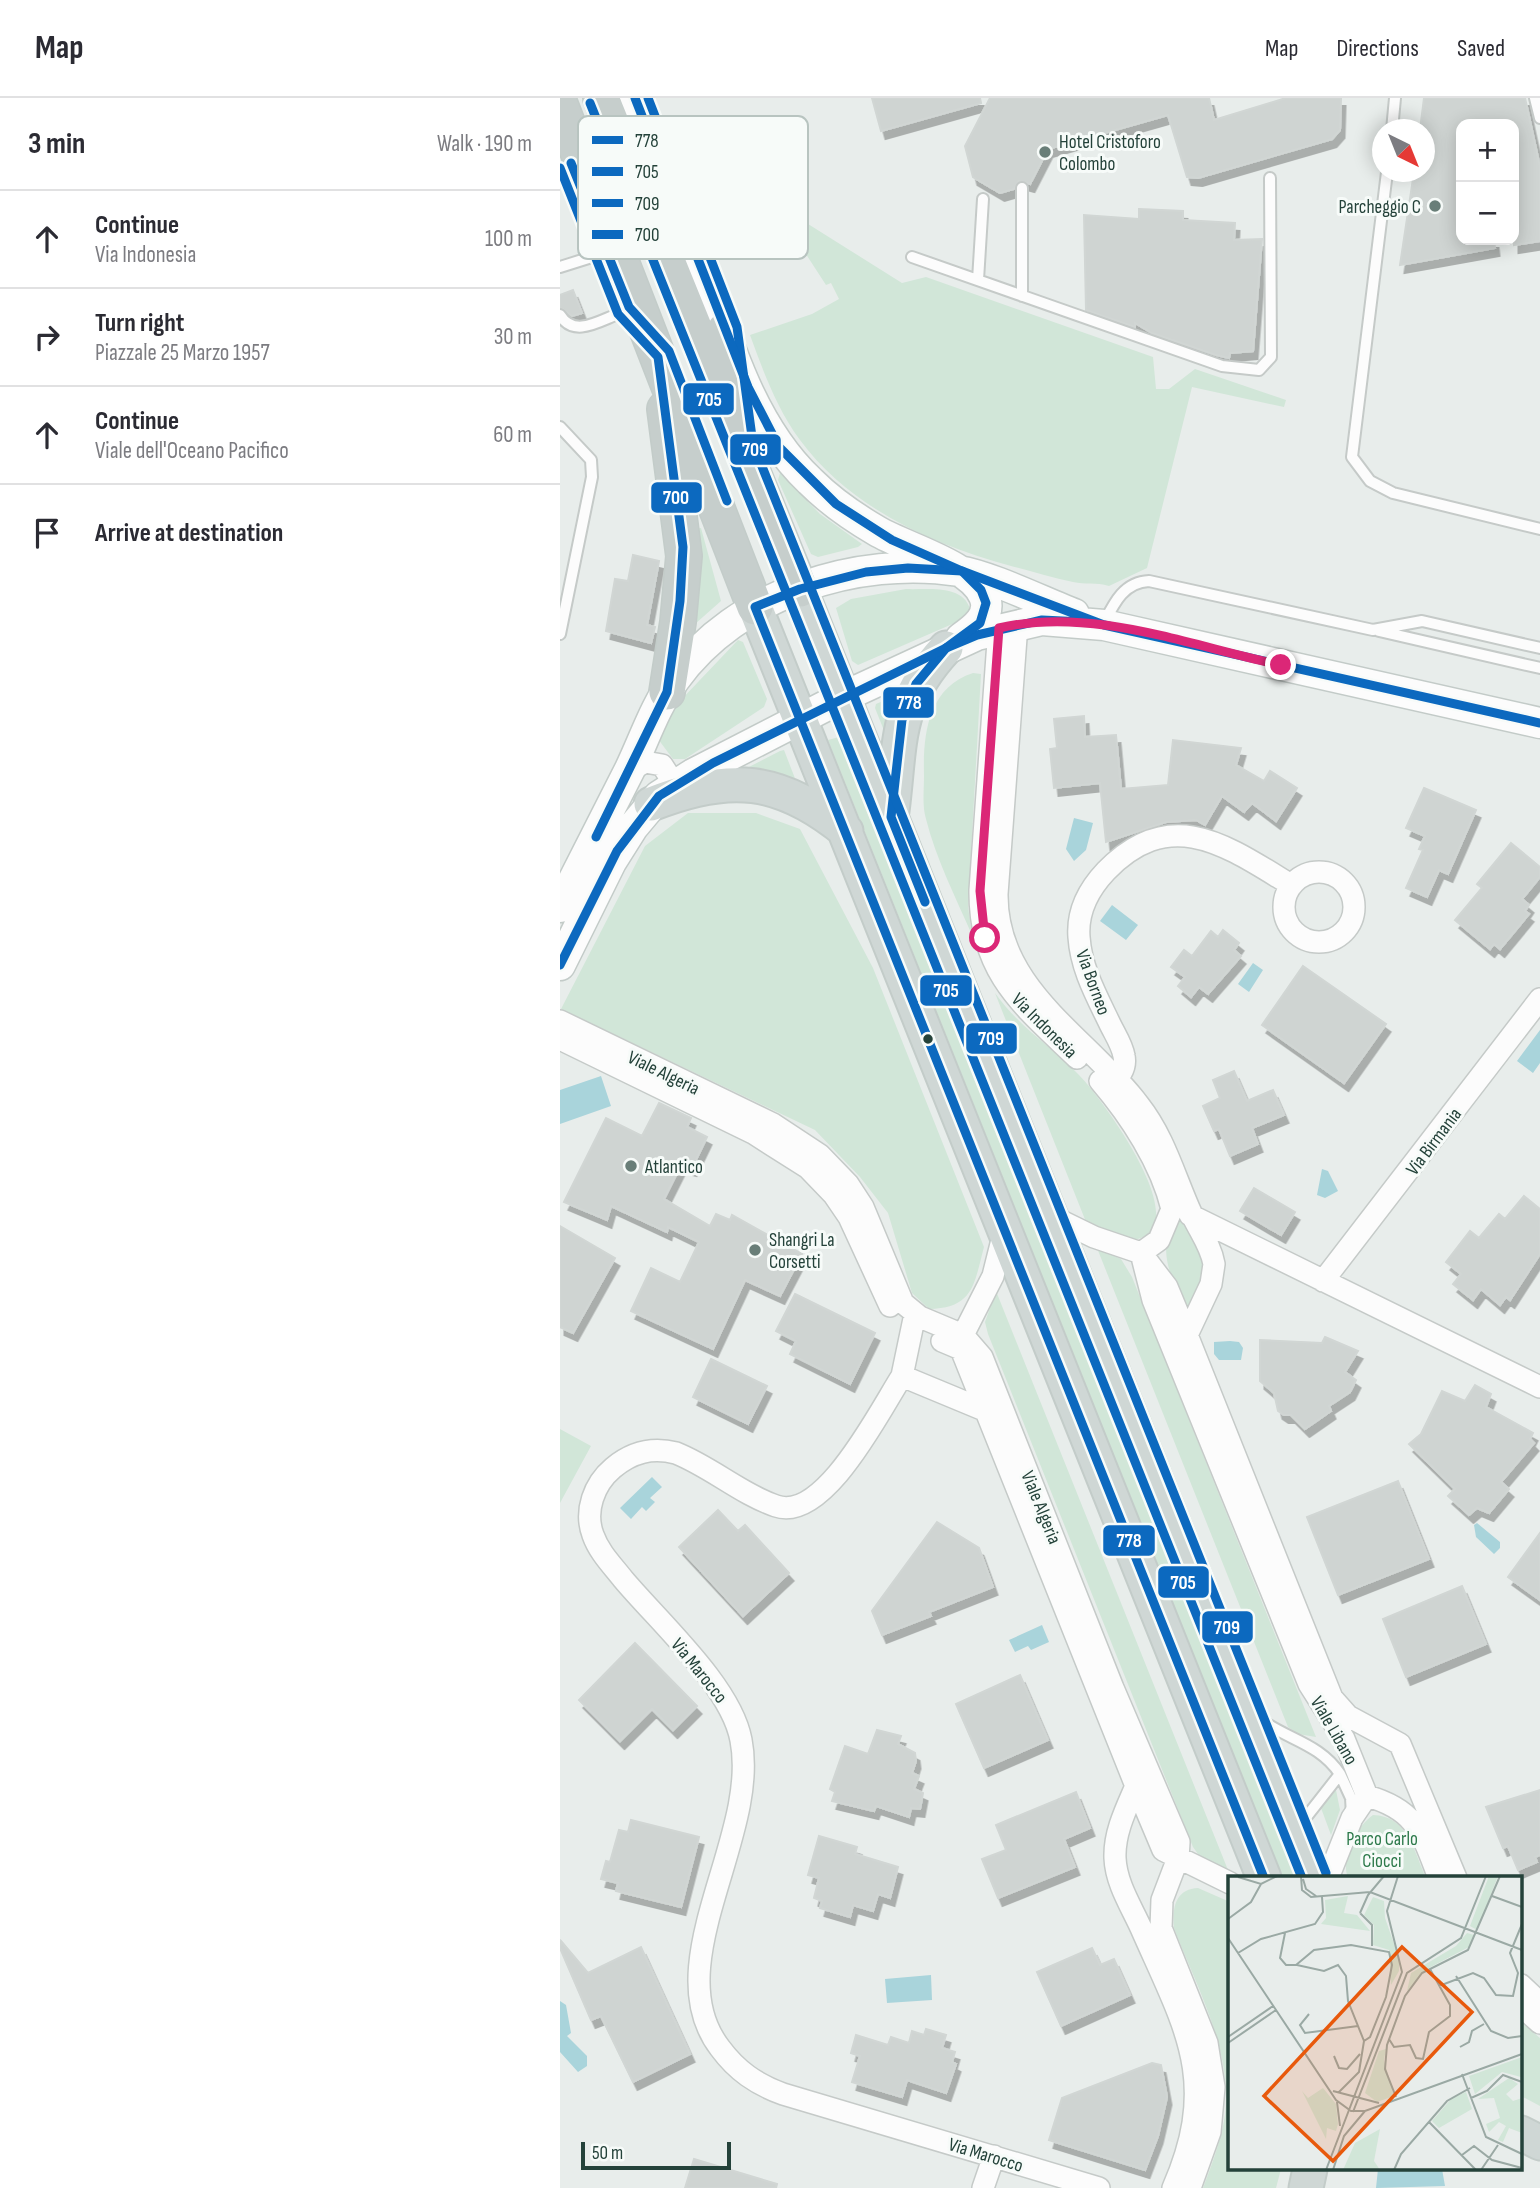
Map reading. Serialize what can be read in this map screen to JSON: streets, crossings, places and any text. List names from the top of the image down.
{
  "streets": {
    "street": [
      "Via Borneo",
      "Via Indonesia",
      "Viale Algeria",
      "Via Birmania",
      "Via Marocco",
      "Viale Libano"
    ]
  },
  "crossings": [
    ["Via Borneo", "Via Indonesia"]
  ],
  "parks": ["Parco Carlo Ciocci"],
  "places": [
    "Hotel Cristoforo Colombo",
    "Parcheggio C",
    "Atlantico",
    "Shangri La Corsetti"
  ],
  "lines": [
    "transit line 709",
    "transit line 700",
    "transit line 705",
    "transit line 778"
  ],
  "legend": [
    "778",
    "705",
    "709",
    "700"
  ],
  "scale_bar": "50 m",
  "north": "bottom right",
  "page": {
    "header": "Map",
    "nav": ["Map", "Directions", "Saved"],
    "heading": ["3 min", "Walk · 190 m"],
    "map_buttons": ["+", "−"],
    "list": [
      ["Continue", "Via Indonesia", "100 m"],
      ["Turn right", "Piazzale 25 Marzo 1957", "30 m"],
      ["Continue", "Viale dell'Oceano Pacifico", "60 m"],
      "Arrive at destination"
    ],
    "scale": "50 m"
  }
}
